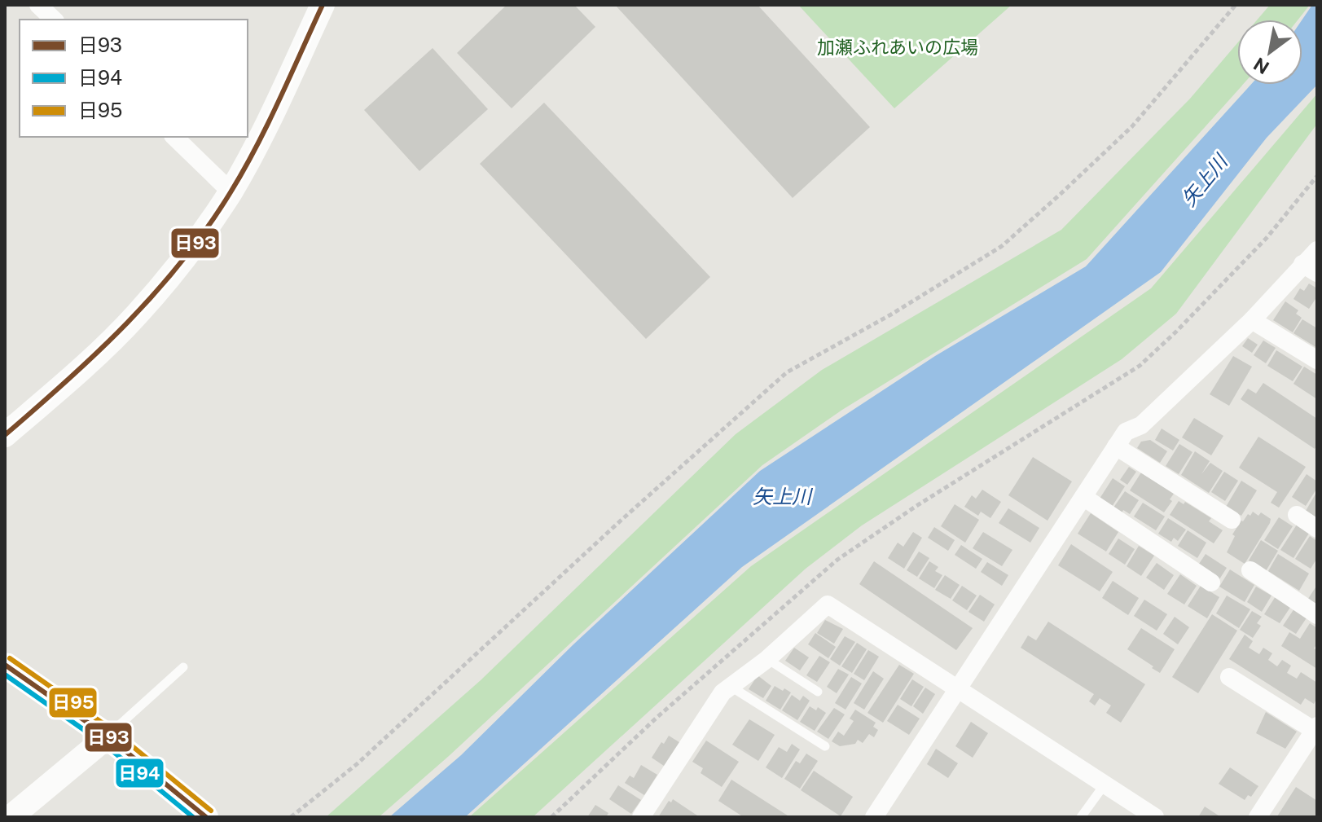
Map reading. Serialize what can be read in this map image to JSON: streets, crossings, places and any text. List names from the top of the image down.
{
  "water": ["矢上川"],
  "parks": ["加瀬ふれあいの広場"],
  "lines": ["transit line 日93", "transit line 日95", "transit line 日94"],
  "legend": ["日93", "日94", "日95"],
  "north": "bottom left"
}
